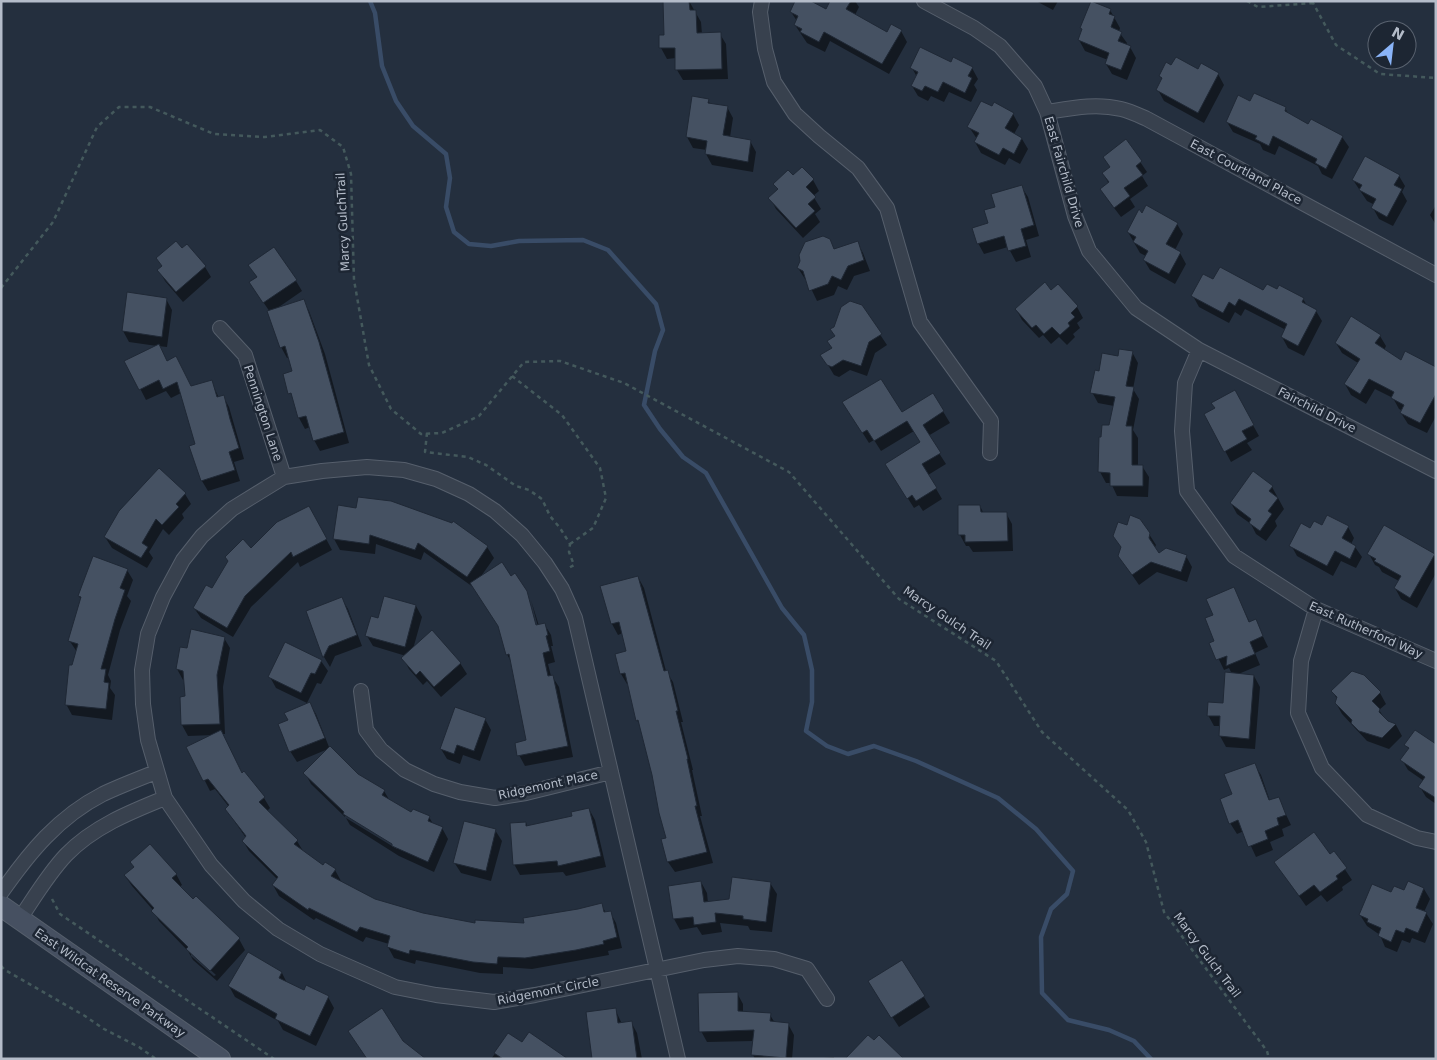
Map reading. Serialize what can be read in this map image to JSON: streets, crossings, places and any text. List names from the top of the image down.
{
  "streets": {
    "main road": ["East Wildcat Reserve Parkway"],
    "street": [
      "East Fairchild Drive",
      "East Courtland Place",
      "Fairchild Drive",
      "Pennington Lane",
      "East Rutherford Way",
      "Ridgemont Place",
      "Ridgemont Circle"
    ],
    "path": ["Marcy GulchTrail", "Marcy Gulch Trail"]
  },
  "crossings": [
    ["East Fairchild Drive", "East Courtland Place"],
    ["East Fairchild Drive", "Fairchild Drive"],
    ["East Fairchild Drive", "East Rutherford Way"],
    ["Fairchild Drive", "East Rutherford Way"],
    ["Pennington Lane", "Ridgemont Circle"],
    ["Ridgemont Place", "Ridgemont Circle"]
  ],
  "north": "top right"
}
